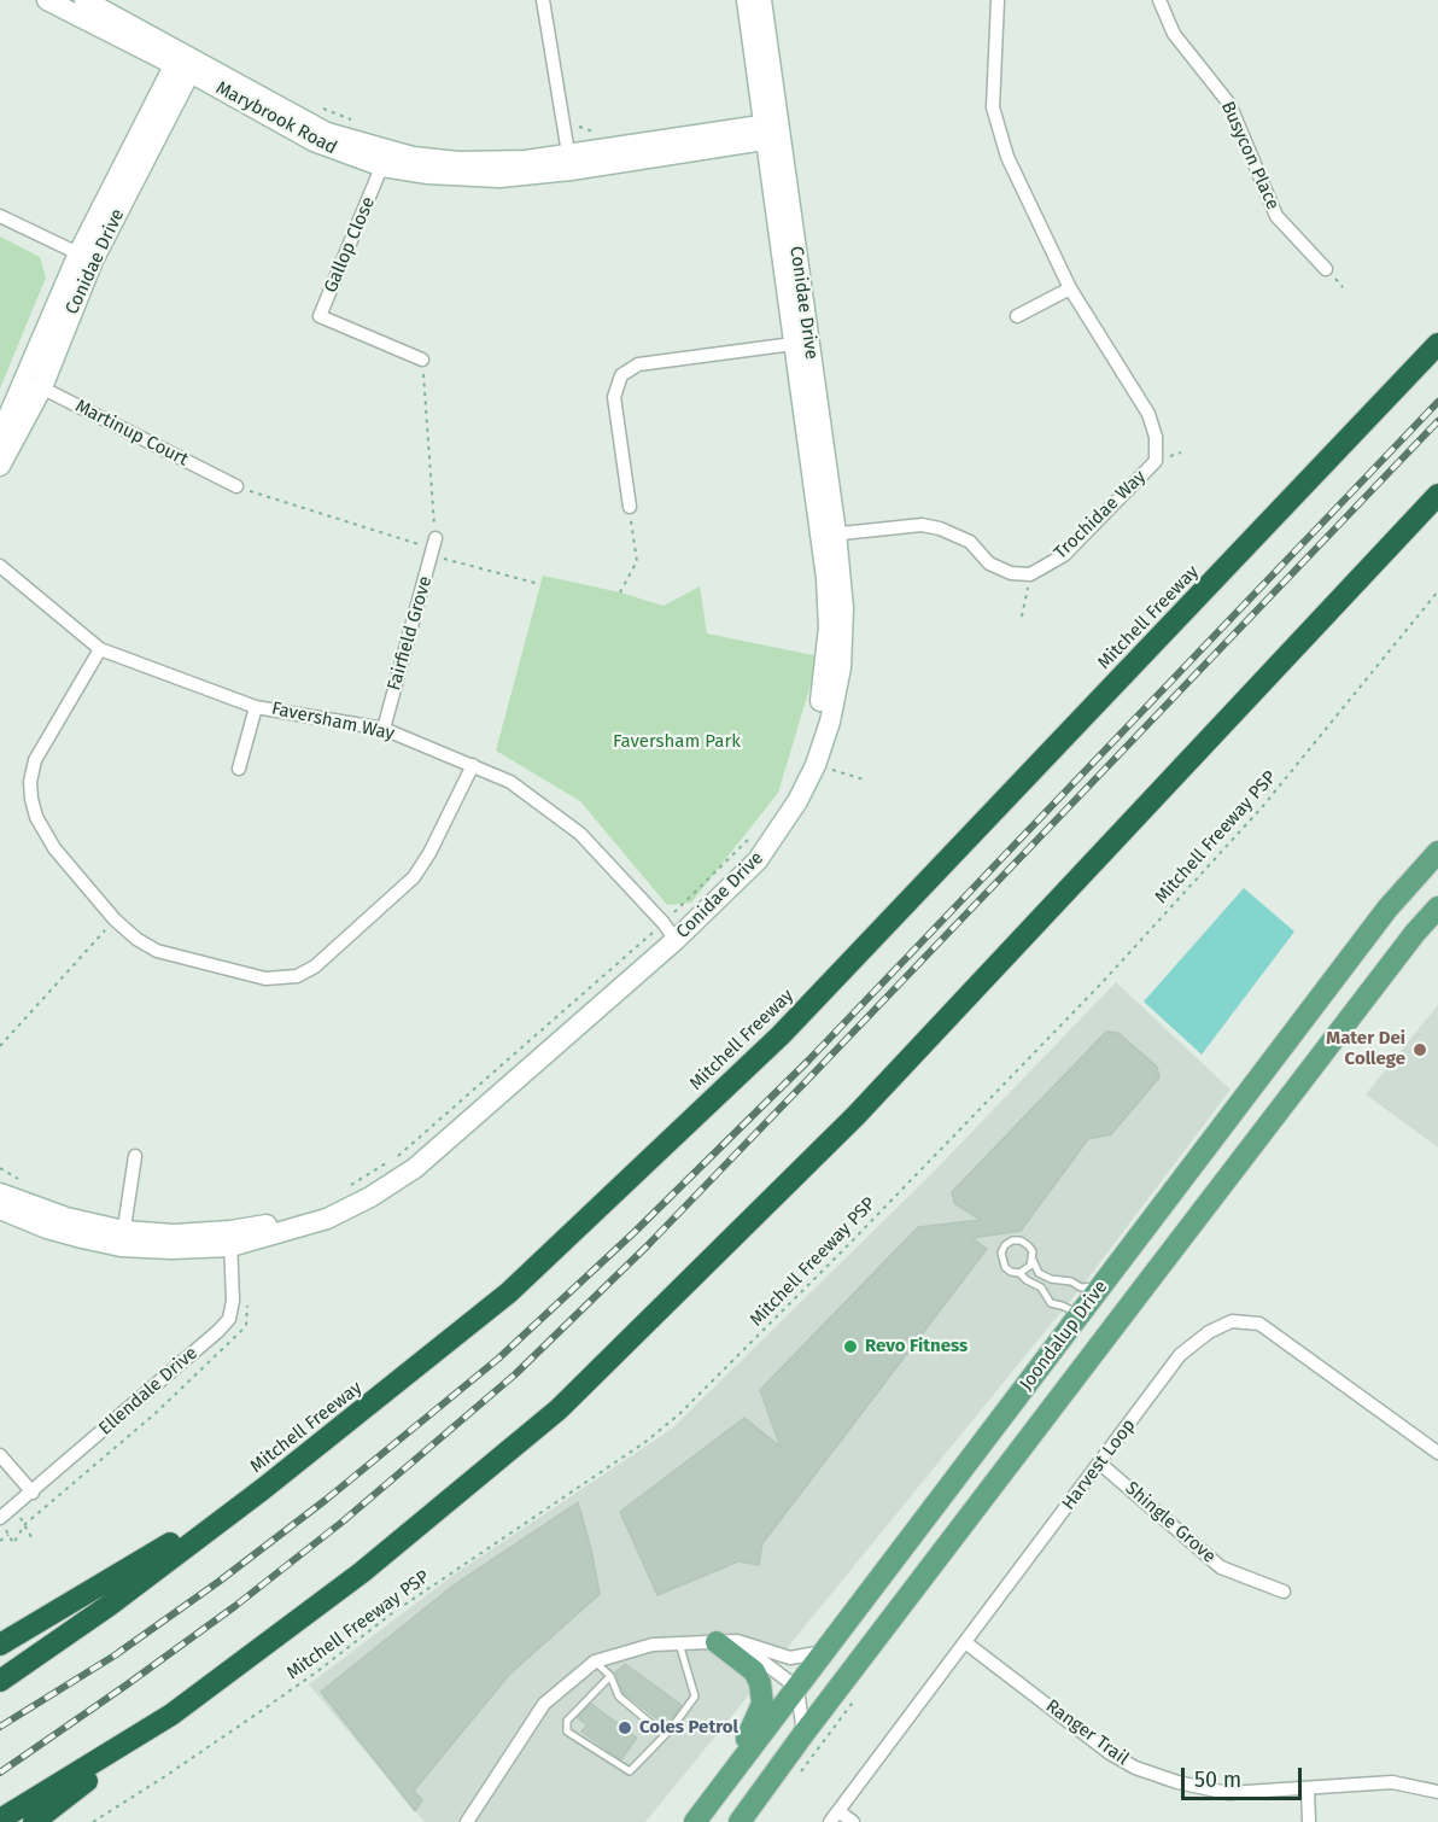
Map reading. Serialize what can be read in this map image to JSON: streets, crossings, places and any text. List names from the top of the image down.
{
  "streets": {
    "highway": ["Mitchell Freeway"],
    "main road": ["Joondalup Drive"],
    "street": [
      "Marybrook Road",
      "Busycon Place",
      "Gallop Close",
      "Conidae Drive",
      "Martinup Court",
      "Trochidae Way",
      "Fairfield Grove",
      "Faversham Way",
      "Ellendale Drive",
      "Harvest Loop",
      "Shingle Grove",
      "Ranger Trail"
    ],
    "path": ["Mitchell Freeway PSP"]
  },
  "crossings": [
    ["Marybrook Road", "Gallop Close"],
    ["Marybrook Road", "Conidae Drive"],
    ["Conidae Drive", "Martinup Court"],
    ["Conidae Drive", "Faversham Way"],
    ["Conidae Drive", "Ellendale Drive"],
    ["Fairfield Grove", "Faversham Way"],
    ["Harvest Loop", "Shingle Grove"],
    ["Harvest Loop", "Ranger Trail"]
  ],
  "parks": ["Faversham Park"],
  "places": ["Mater Dei College", "Revo Fitness", "Coles Petrol"],
  "scale_bar": "50 m"
}
